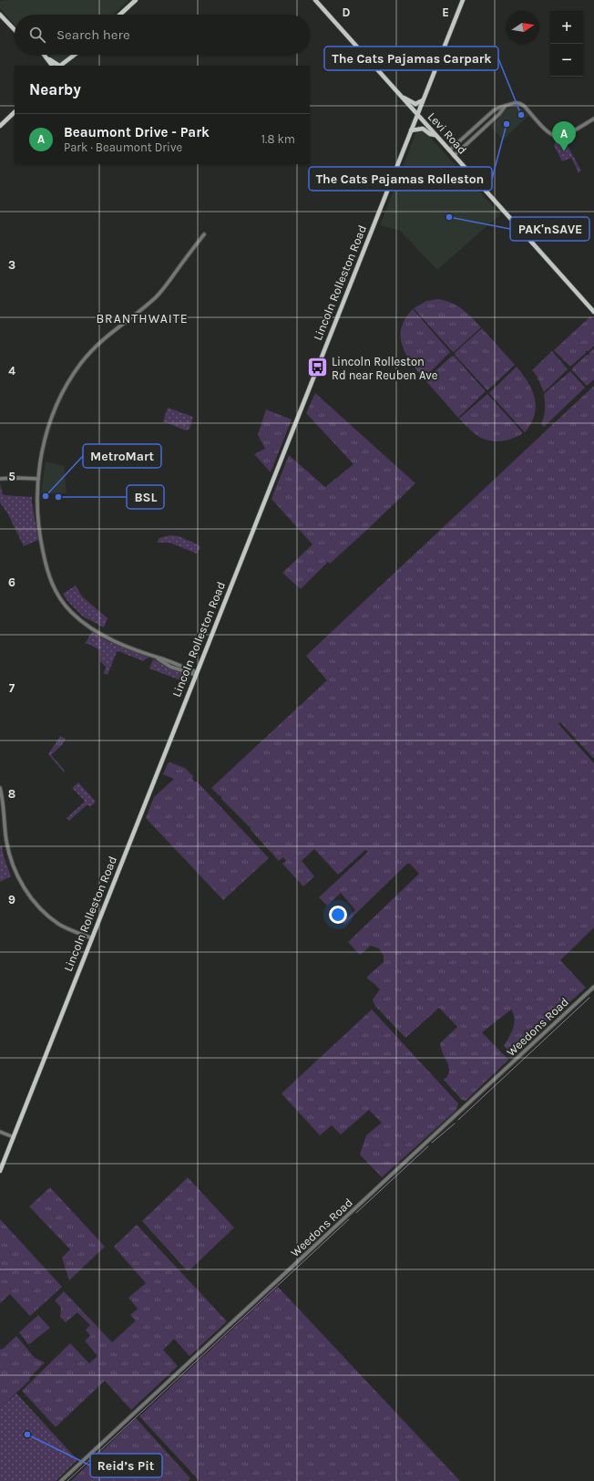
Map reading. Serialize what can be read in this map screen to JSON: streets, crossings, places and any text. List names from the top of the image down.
{
  "streets": {
    "main road": ["Levi Road", "Lincoln Rolleston Road"],
    "street": ["Weedons Road"]
  },
  "crossings": [
    ["Levi Road", "Lincoln Rolleston Road"]
  ],
  "districts": ["BRANTHWAITE"],
  "places": {
    "other": [
      "The Cats Pajamas Carpark",
      "The Cats Pajamas Rolleston",
      "PAK'nSAVE",
      "MetroMart",
      "BSL",
      "Reid’s Pit"
    ],
    "bus stop": ["Lincoln Rolleston Rd near Reuben Ave"]
  },
  "north": "right",
  "page": {
    "map_buttons": ["+", "−"],
    "search": "Search here",
    "heading": "Nearby",
    "list": [
      {
        "mark": "A",
        "name": "Beaumont Drive - Park",
        "note": "Park · Beaumont Drive",
        "value": "1.8 km"
      }
    ],
    "pins": "A"
  },
  "grid": {
    "columns": ["D", "E"],
    "rows": [
      "3",
      "4",
      "5",
      "6",
      "7",
      "8",
      "9"
    ]
  }
}
